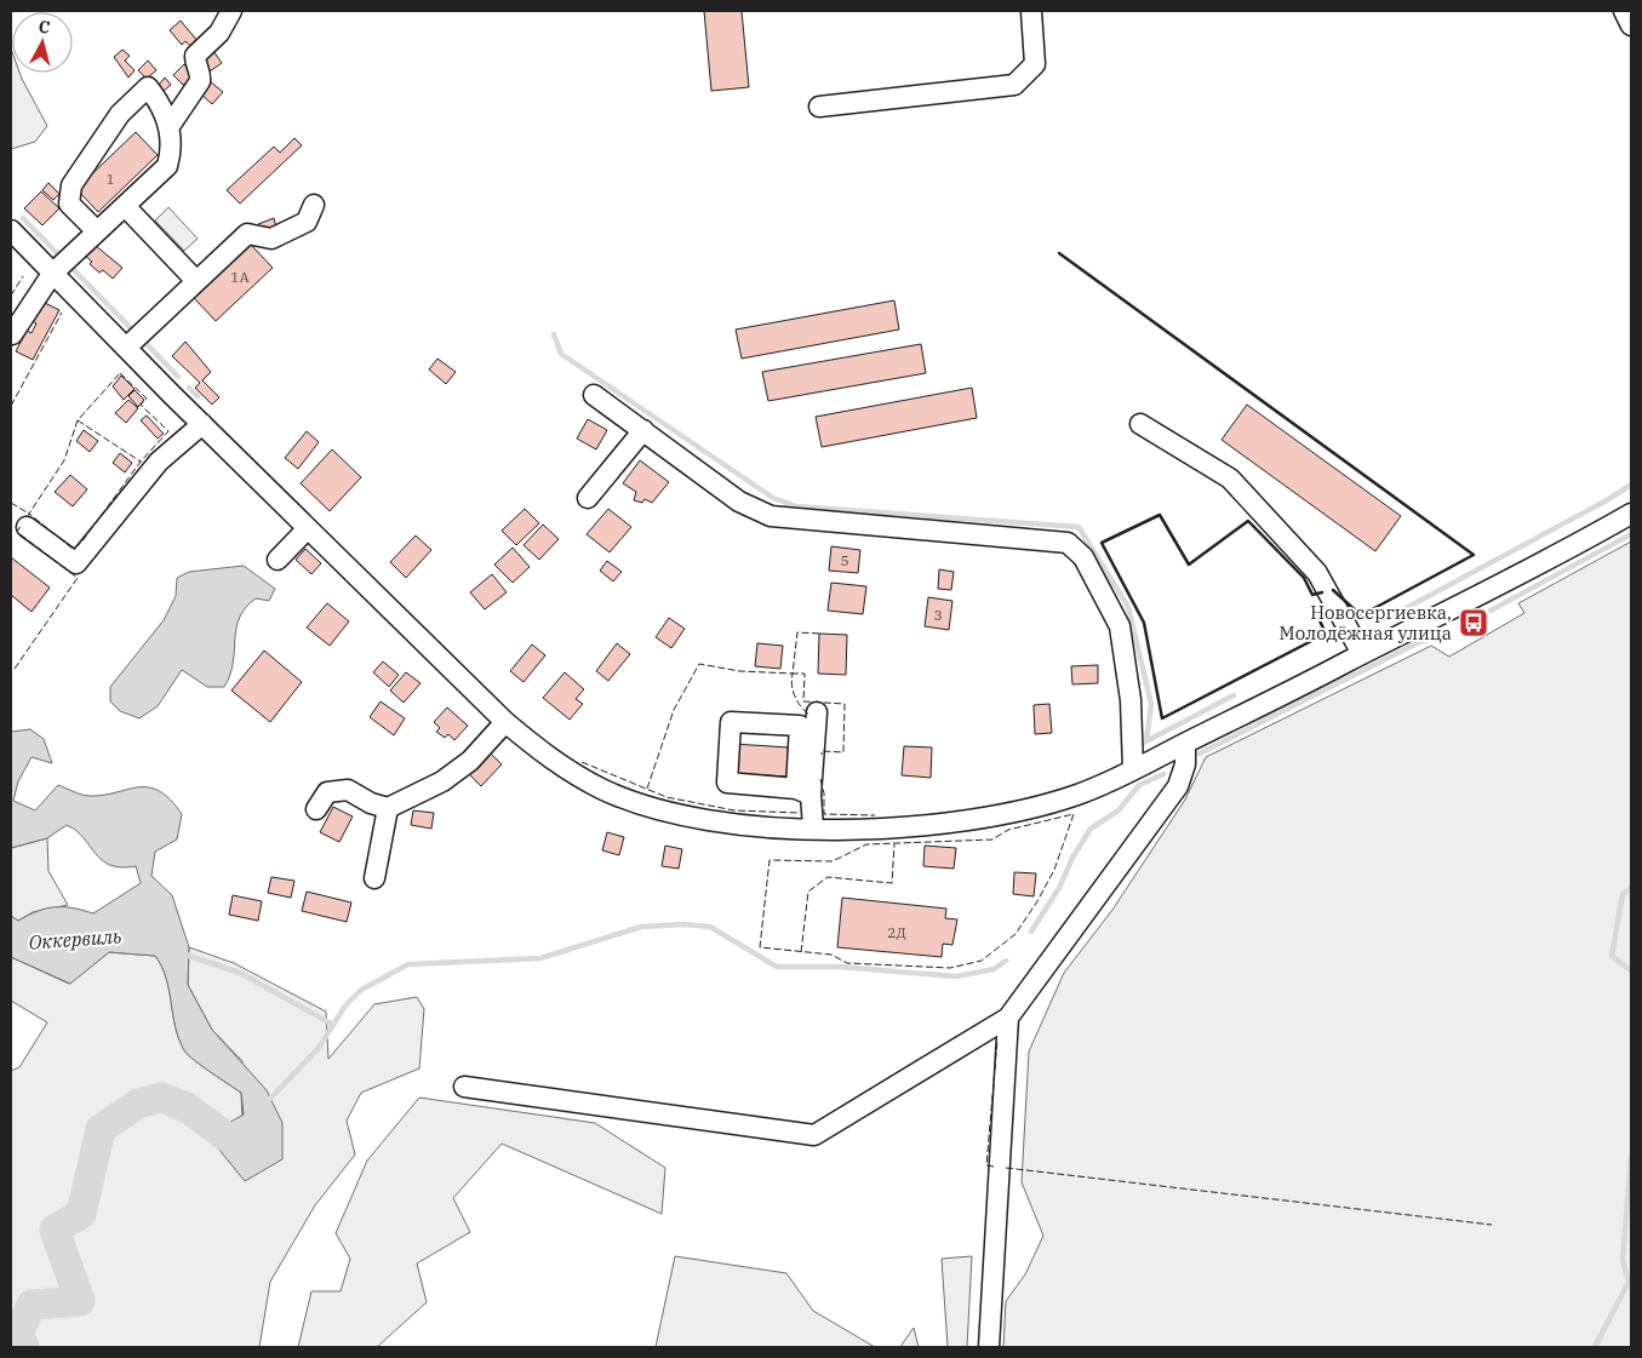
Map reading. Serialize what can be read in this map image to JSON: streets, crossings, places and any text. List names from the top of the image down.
{
  "water": ["Оккервиль"],
  "places": {
    "bus stop": ["Новосергиевка, Молодёжная улица"]
  },
  "house_numbers": [
    "1",
    "1А",
    "5",
    "3",
    "2Д"
  ],
  "north": "top"
}
